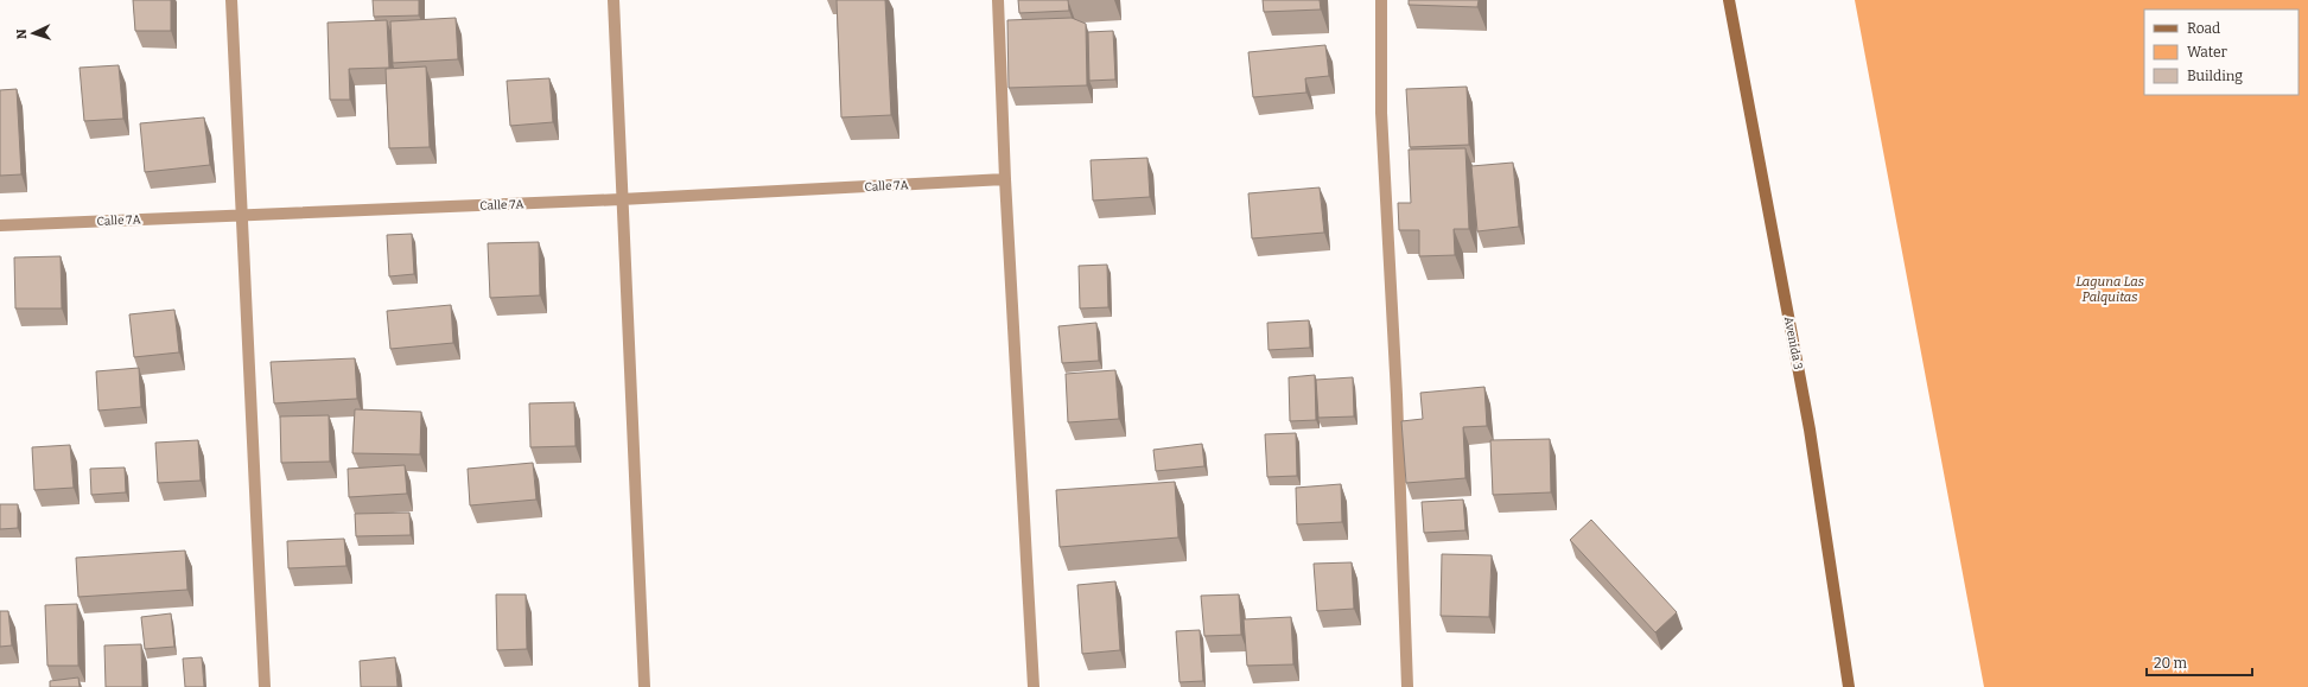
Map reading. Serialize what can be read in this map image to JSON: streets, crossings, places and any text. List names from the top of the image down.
{
  "streets": {
    "main road": ["Avenida 3"],
    "street": ["Calle 7A"]
  },
  "water": ["Laguna Las Palquitas"],
  "legend": ["Road", "Water", "Building"],
  "scale_bar": "20 m",
  "north": "left"
}
